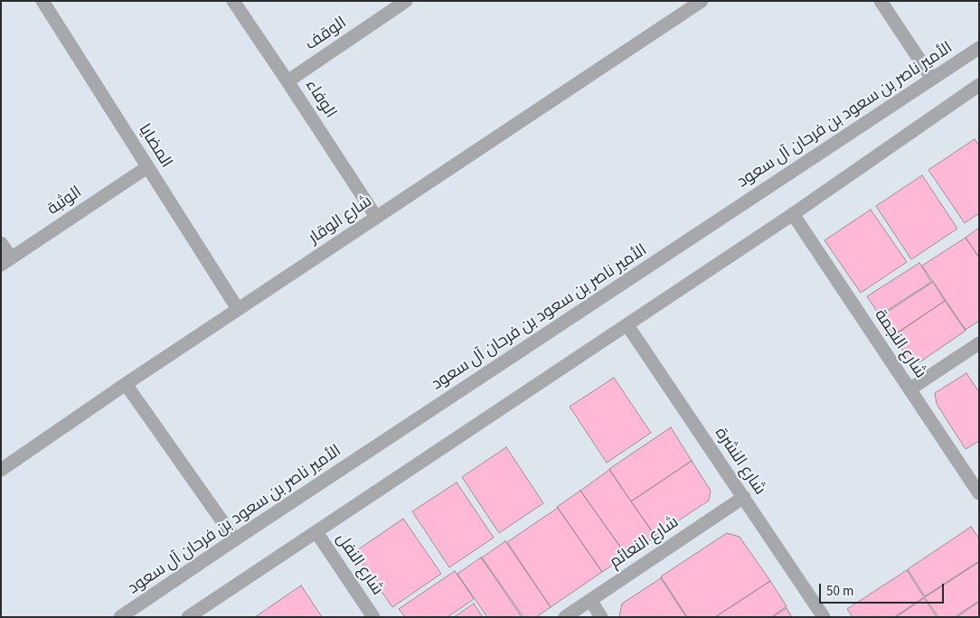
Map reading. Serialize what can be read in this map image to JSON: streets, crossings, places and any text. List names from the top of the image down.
{
  "streets": {
    "street": [
      "الوقف",
      "الوفاء",
      "الأمير ناصر بن سعود بن فرحان آل سعود",
      "المضايا",
      "الوثبة",
      "شارع الوقار",
      "شارع النجمة",
      "شارع النشرة",
      "شارع النعائم",
      "شارع النفل"
    ]
  },
  "crossings": [
    ["الوقف", "الوفاء"],
    ["الوفاء", "شارع الوقار"],
    ["المضايا", "الوثبة"],
    ["المضايا", "شارع الوقار"],
    ["شارع النشرة", "شارع النعائم"]
  ],
  "scale_bar": "50 m"
}
